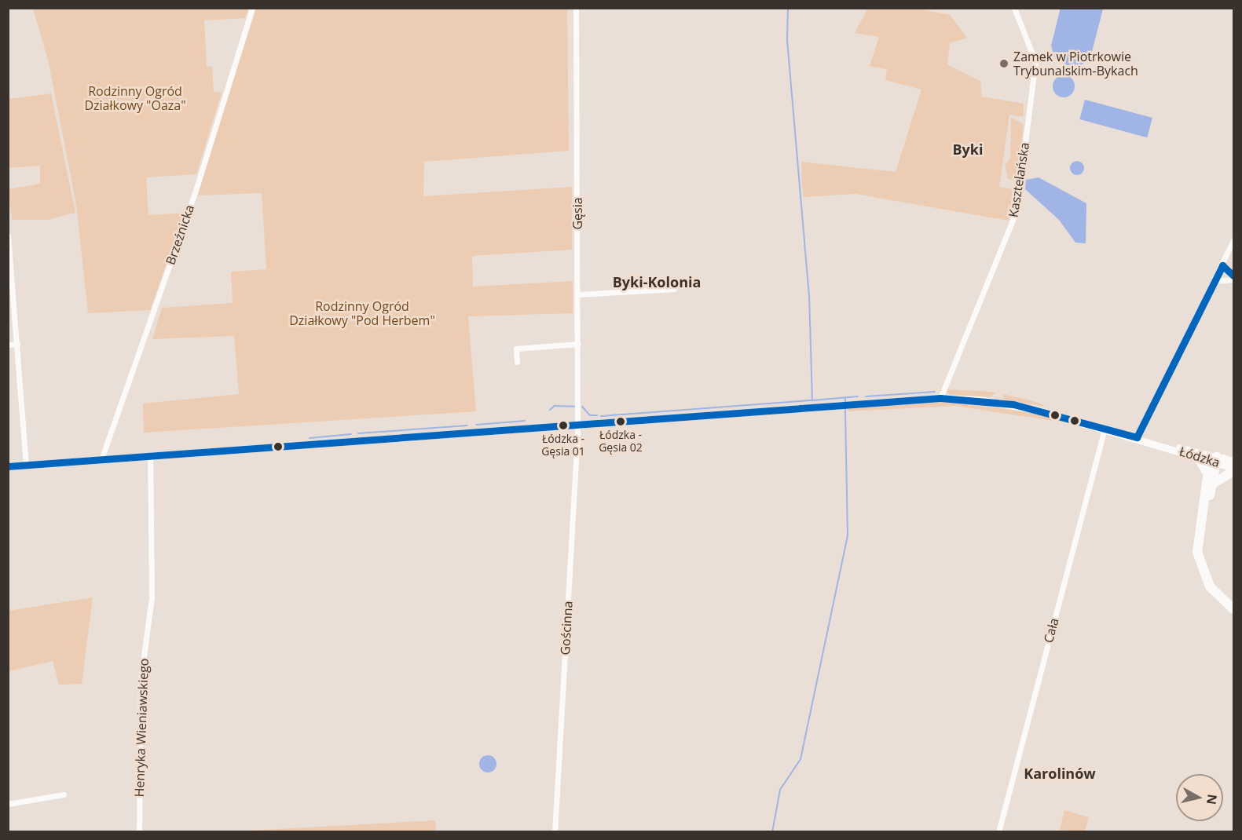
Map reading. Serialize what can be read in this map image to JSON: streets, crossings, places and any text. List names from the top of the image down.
{
  "streets": {
    "main road": ["Łódzka"],
    "street": [
      "Kasztelańska",
      "Gęsia",
      "Brzeźnicka",
      "Gościnna",
      "Cała",
      "Henryka Wieniawskiego"
    ]
  },
  "crossings": [
    ["Kasztelańska", "Łódzka"],
    ["Gęsia", "Łódzka"],
    ["Gęsia", "Gościnna"],
    ["Brzeźnicka", "Łódzka"],
    ["Łódzka", "Gościnna"],
    ["Łódzka", "Cała"],
    ["Łódzka", "Henryka Wieniawskiego"]
  ],
  "districts": ["Byki", "Byki-Kolonia", "Karolinów"],
  "parks": ["Rodzinny Ogród Działkowy \"Oaza\"", "Rodzinny Ogród Działkowy \"Pod Herbem\""],
  "places": ["Zamek w Piotrkowie Trybunalskim-Bykach", "Łódzka - Gęsia 02", "Łódzka - Gęsia 01"],
  "north": "right"
}
